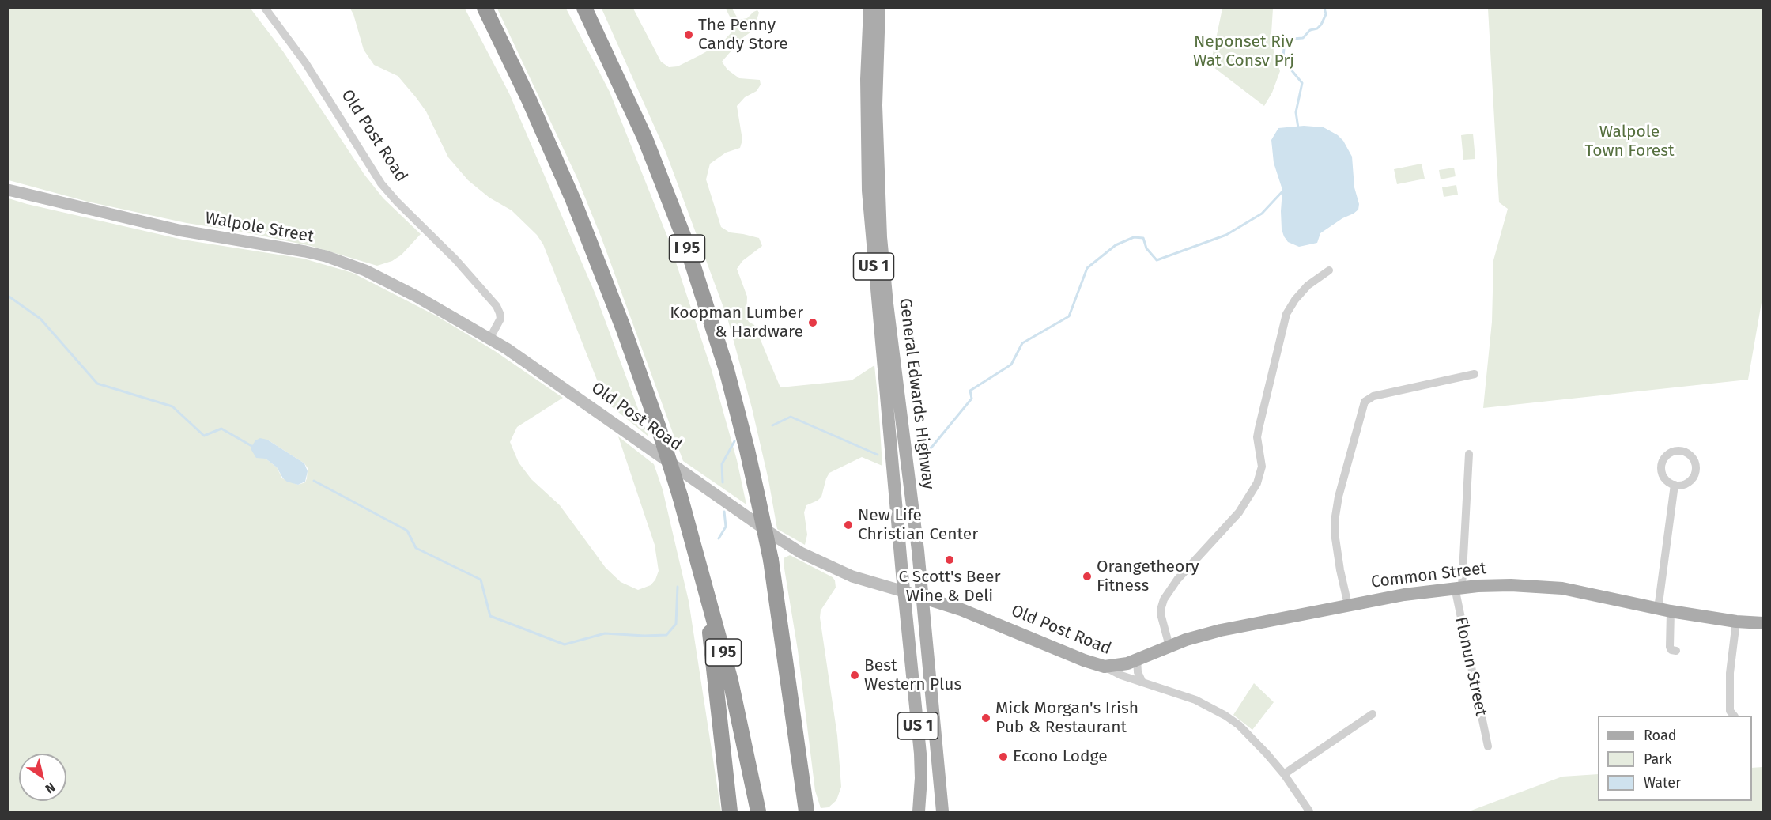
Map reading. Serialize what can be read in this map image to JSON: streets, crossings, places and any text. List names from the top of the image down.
{
  "streets": {
    "highway": ["I 95"],
    "main road": [
      "Old Post Road",
      "Walpole Street",
      "US 1",
      "General Edwards Highway",
      "Common Street"
    ],
    "street": ["Flonun Street"]
  },
  "crossings": [
    ["Old Post Road", "Walpole Street"],
    ["Old Post Road", "General Edwards Highway"],
    ["Old Post Road", "Common Street"],
    ["Common Street", "Flonun Street"]
  ],
  "parks": ["Neponset Riv Wat Consv Prj", "Walpole Town Forest"],
  "places": [
    "The Penny Candy Store",
    "Koopman Lumber & Hardware",
    "New Life Christian Center",
    "C Scott's Beer Wine & Deli",
    "Orangetheory Fitness",
    "Best Western Plus",
    "Mick Morgan's Irish Pub & Restaurant",
    "Econo Lodge"
  ],
  "legend": ["Road", "Park", "Water"],
  "north": "bottom right"
}
